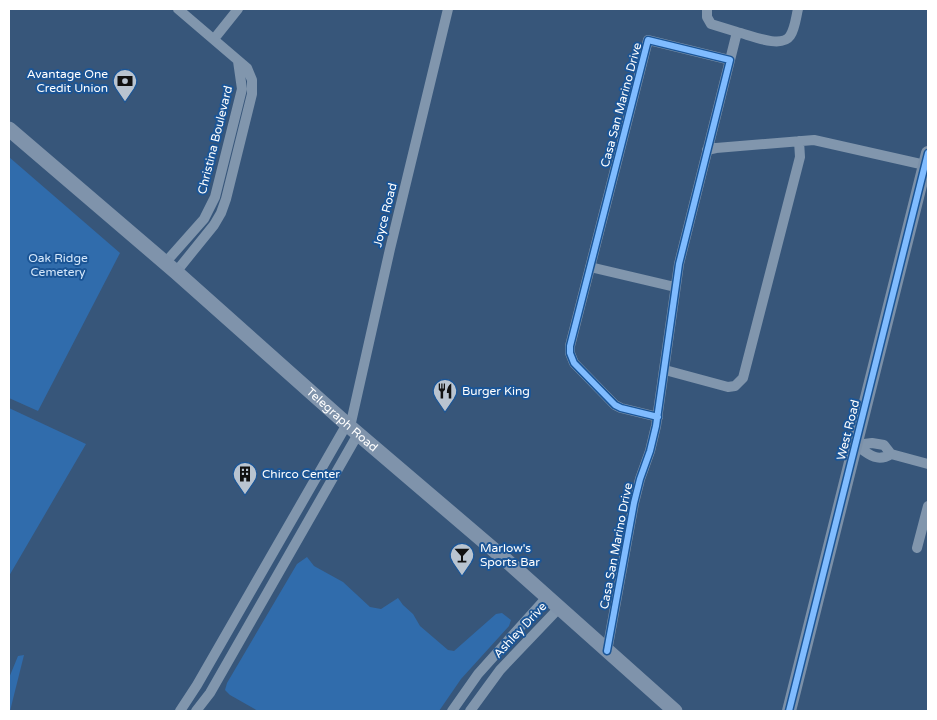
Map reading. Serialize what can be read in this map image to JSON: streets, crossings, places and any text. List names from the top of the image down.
{
  "streets": {
    "main road": ["Telegraph Road"],
    "street": [
      "Casa San Marino Drive",
      "Christina Boulevard",
      "Joyce Road",
      "West Road",
      "Ashley Drive"
    ]
  },
  "crossings": [
    ["Casa San Marino Drive", "Telegraph Road"],
    ["Christina Boulevard", "Telegraph Road"],
    ["Joyce Road", "Telegraph Road"],
    ["Telegraph Road", "Ashley Drive"]
  ],
  "parks": ["Oak Ridge Cemetery"],
  "places": {
    "bank": ["Avantage One Credit Union"],
    "restaurant": ["Burger King"],
    "building": ["Chirco Center"],
    "bar": ["Marlow's Sports Bar"]
  }
}
